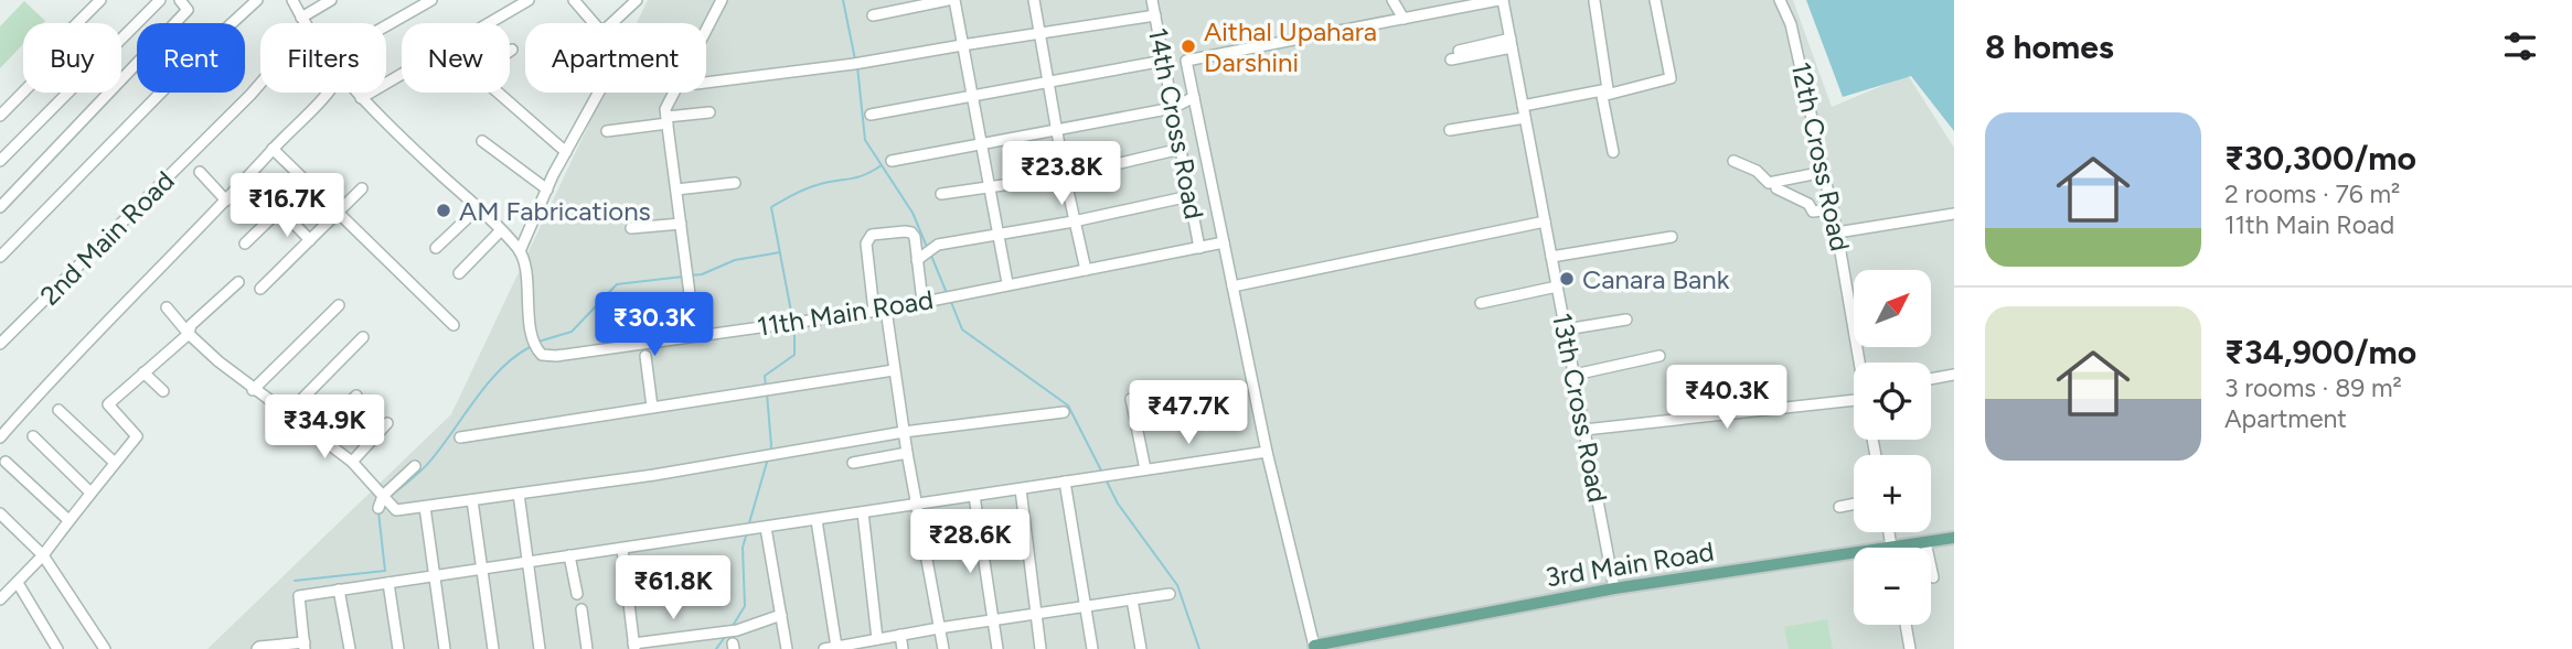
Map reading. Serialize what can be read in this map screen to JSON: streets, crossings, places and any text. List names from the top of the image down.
{
  "streets": {
    "main road": ["3rd Main Road"],
    "street": [
      "14th Cross Road",
      "12th Cross Road",
      "2nd Main Road",
      "11th Main Road",
      "13th Cross Road"
    ]
  },
  "crossings": [
    ["14th Cross Road", "11th Main Road"],
    ["14th Cross Road", "3rd Main Road"],
    ["13th Cross Road", "3rd Main Road"]
  ],
  "places": ["Aithal Upahara Darshini", "AM Fabrications", "Canara Bank"],
  "north": "top right",
  "page": {
    "heading": "8 homes",
    "chip": [
      "Buy",
      "Rent",
      "Filters",
      "New",
      "Apartment"
    ],
    "list": [
      {
        "name": "₹30,300/mo",
        "note": "2 rooms · 76 m² · 11th Main Road"
      },
      {
        "name": "₹34,900/mo",
        "note": "3 rooms · 89 m² · Apartment"
      }
    ],
    "price": [
      "₹23.8K",
      "₹16.7K",
      "₹30.3K",
      "₹40.3K",
      "₹47.7K",
      "₹34.9K",
      "₹28.6K",
      "₹61.8K"
    ],
    "map_buttons": ["+", "−"]
  }
}
